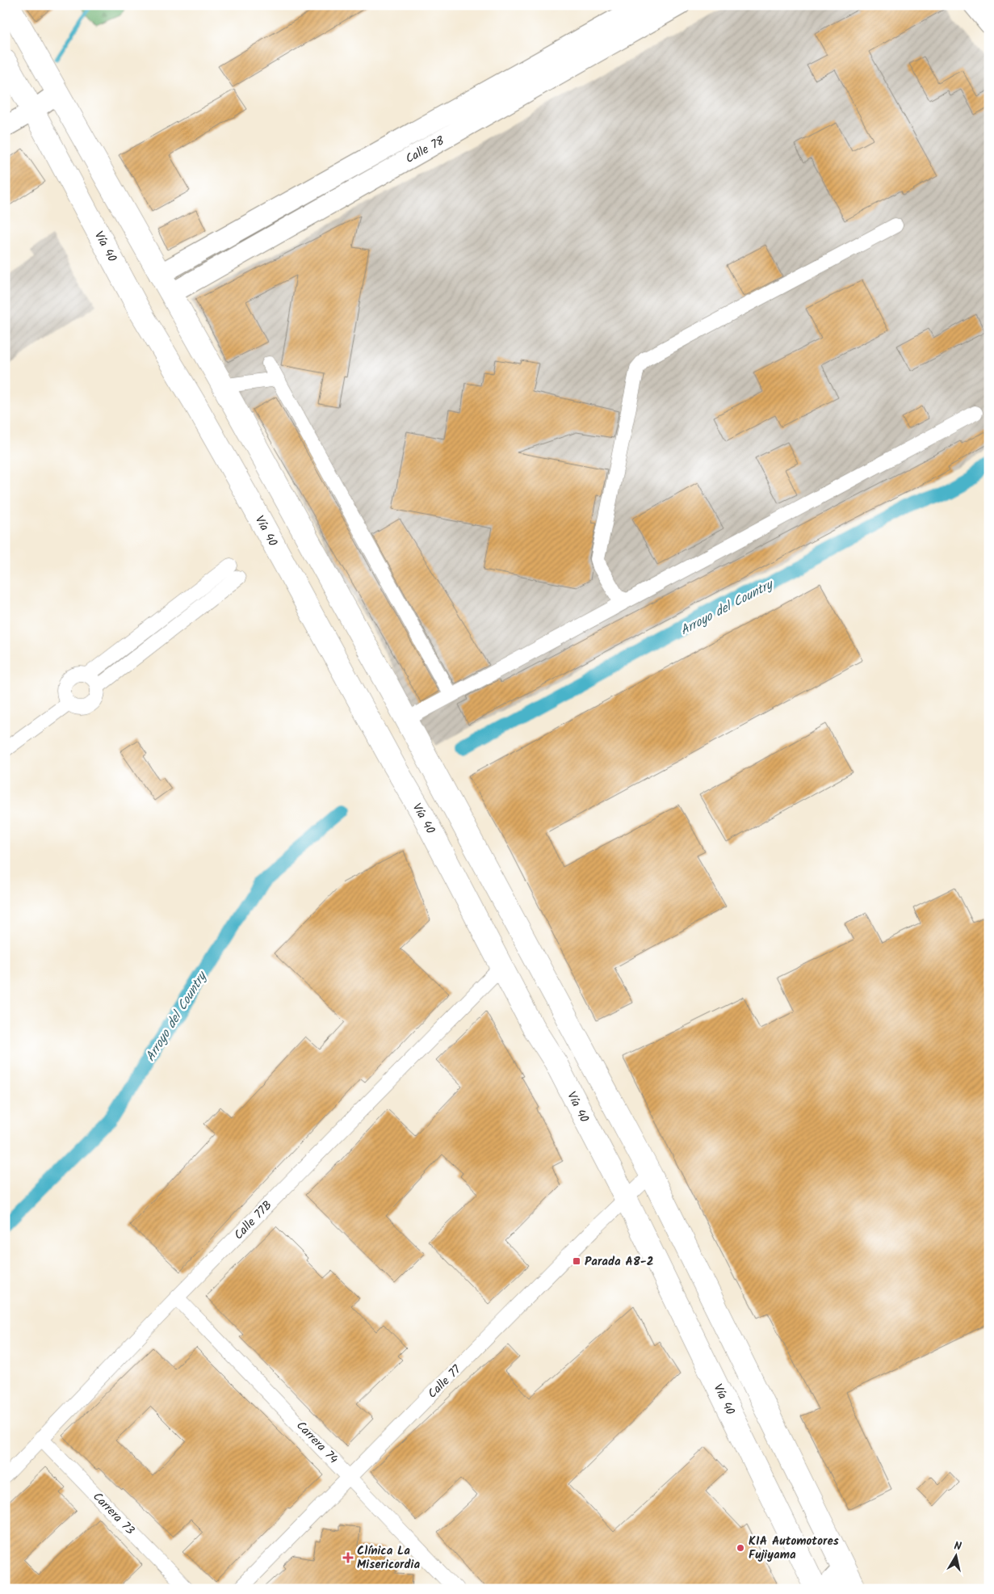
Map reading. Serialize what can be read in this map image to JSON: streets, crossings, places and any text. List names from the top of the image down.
{
  "streets": {
    "highway": ["Vía 40"],
    "main road": ["Calle 78"],
    "street": [
      "Calle 77B",
      "Calle 77",
      "Carrera 74",
      "Carrera 73"
    ]
  },
  "crossings": [
    ["Vía 40", "Calle 77B"],
    ["Vía 40", "Calle 77"],
    ["Calle 77B", "Carrera 74"],
    ["Calle 77B", "Carrera 73"],
    ["Calle 77", "Carrera 74"]
  ],
  "water": ["Arroyo del Country"],
  "places": {
    "transit": ["Parada A8-2"],
    "other": ["KIA Automotores Fujiyama"],
    "health": ["Clínica La Misericordia"]
  },
  "north": "top"
}
